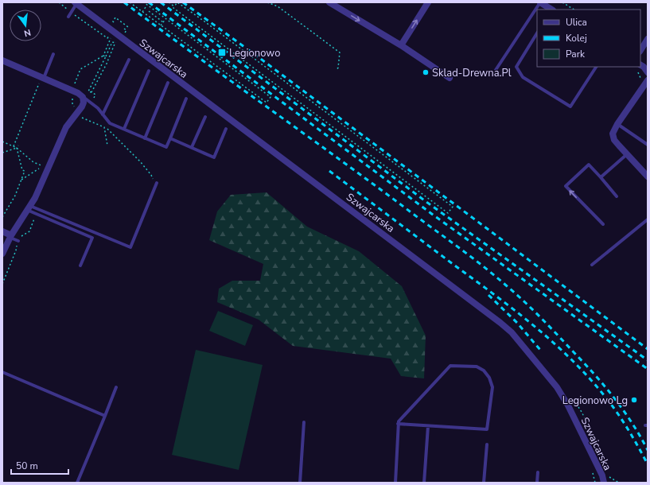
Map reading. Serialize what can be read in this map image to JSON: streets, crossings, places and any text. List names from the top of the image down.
{
  "streets": {
    "street": ["Szwajcarska"]
  },
  "places": {
    "transit": ["Legionowo"],
    "other": ["Sklad-Drewna.Pl", "Legionowo Lg"]
  },
  "legend": ["Ulica", "Kolej", "Park"],
  "scale_bar": "50 m",
  "north": "bottom"
}
